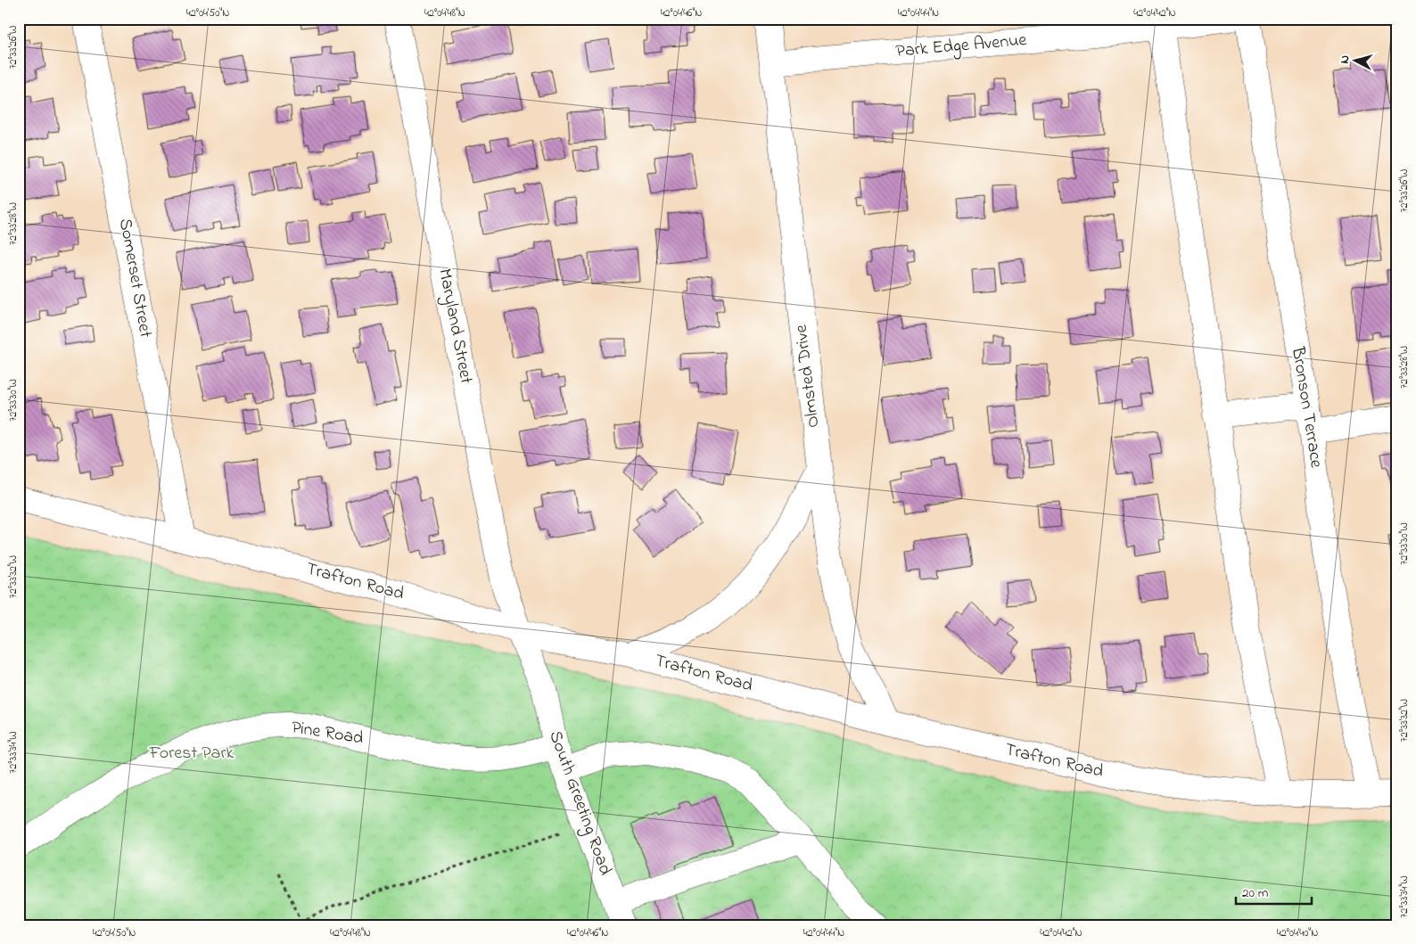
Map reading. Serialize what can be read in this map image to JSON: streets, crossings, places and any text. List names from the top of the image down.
{
  "streets": {
    "street": [
      "Park Edge Avenue",
      "Somerset Street",
      "Maryland Street",
      "Olmsted Drive",
      "Bronson Terrace",
      "Trafton Road",
      "Pine Road",
      "South Greeting Road"
    ]
  },
  "crossings": [
    ["Park Edge Avenue", "Olmsted Drive"],
    ["Somerset Street", "Trafton Road"],
    ["Maryland Street", "Trafton Road"],
    ["Maryland Street", "South Greeting Road"],
    ["Olmsted Drive", "Trafton Road"],
    ["Bronson Terrace", "Trafton Road"],
    ["Trafton Road", "South Greeting Road"],
    ["Pine Road", "South Greeting Road"]
  ],
  "parks": ["Forest Park"],
  "scale_bar": "20 m",
  "north": "left",
  "coordinates": [
    "42°04'50\"N",
    "42°04'48\"N",
    "42°04'46\"N",
    "42°04'44\"N",
    "42°04'42\"N",
    "72°33'26\"W",
    "72°33'28\"W",
    "72°33'30\"W",
    "72°33'32\"W",
    "72°33'34\"W",
    "42°04'40\"N"
  ]
}
